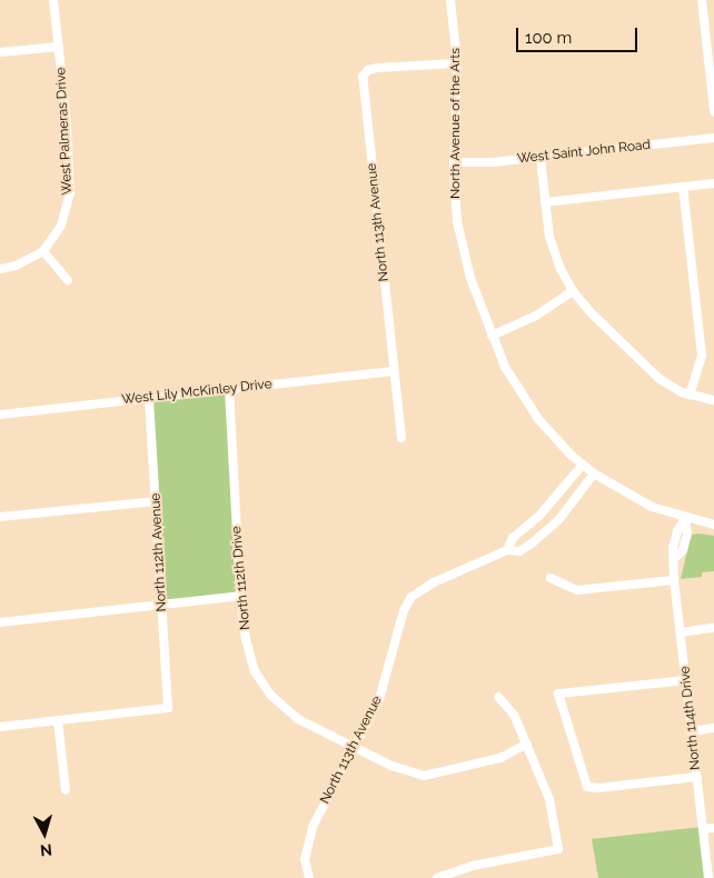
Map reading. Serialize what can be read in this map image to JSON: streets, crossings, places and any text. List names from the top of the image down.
{
  "streets": {
    "street": [
      "North Avenue of the Arts",
      "West Palmeras Drive",
      "West Saint John Road",
      "North 113th Avenue",
      "West Lily McKinley Drive",
      "North 112th Avenue",
      "North 112th Drive",
      "North 114th Drive"
    ]
  },
  "crossings": [
    ["North Avenue of the Arts", "West Saint John Road"],
    ["North Avenue of the Arts", "North 113th Avenue"],
    ["North Avenue of the Arts", "North 114th Drive"],
    ["North 113th Avenue", "West Lily McKinley Drive"],
    ["North 113th Avenue", "North 112th Drive"],
    ["West Lily McKinley Drive", "North 112th Avenue"],
    ["West Lily McKinley Drive", "North 112th Drive"]
  ],
  "scale_bar": "100 m",
  "north": "bottom"
}
